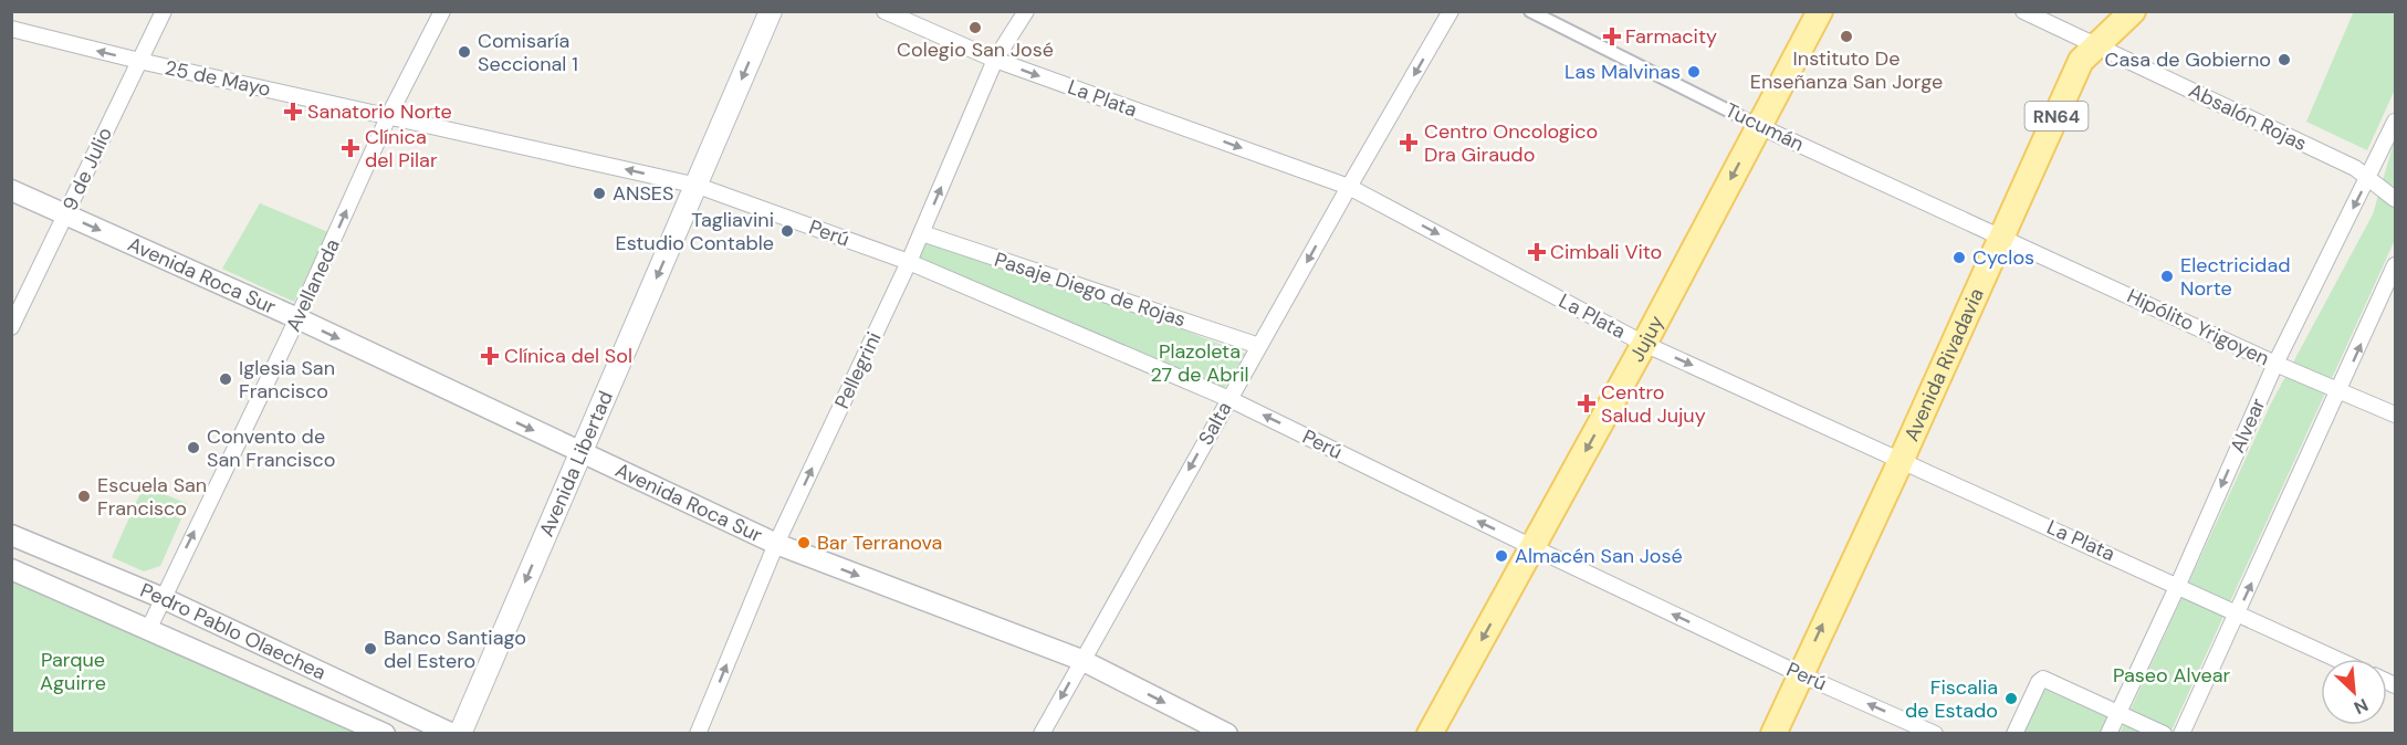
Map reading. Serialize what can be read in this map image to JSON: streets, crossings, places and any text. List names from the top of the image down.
{
  "streets": {
    "main road": [
      "RN64",
      "Jujuy",
      "Avenida Rivadavia",
      "Avenida Libertad"
    ],
    "street": [
      "25 de Mayo",
      "La Plata",
      "Absalón Rojas",
      "Tucumán",
      "9 de Julio",
      "Perú",
      "Avenida Roca Sur",
      "Avellaneda",
      "Pasaje Diego de Rojas",
      "Hipólito Yrigoyen",
      "Pellegrini",
      "Salta",
      "Alvear",
      "Pedro Pablo Olaechea"
    ]
  },
  "crossings": [
    ["25 de Mayo", "9 de Julio"],
    ["25 de Mayo", "Perú"],
    ["25 de Mayo", "Avellaneda"],
    ["25 de Mayo", "Avenida Libertad"],
    ["La Plata", "Jujuy"],
    ["La Plata", "Avenida Rivadavia"],
    ["La Plata", "Pellegrini"],
    ["La Plata", "Salta"],
    ["La Plata", "Alvear"],
    ["Absalón Rojas", "Avenida Rivadavia"],
    ["Absalón Rojas", "Alvear"],
    ["Tucumán", "Hipólito Yrigoyen"],
    ["Tucumán", "Jujuy"],
    ["Tucumán", "Avenida Rivadavia"],
    ["9 de Julio", "Avenida Roca Sur"],
    ["Perú", "Jujuy"],
    ["Perú", "Avenida Rivadavia"],
    ["Perú", "Pellegrini"],
    ["Perú", "Salta"],
    ["Perú", "Avenida Libertad"],
    ["Avenida Roca Sur", "Avellaneda"],
    ["Avenida Roca Sur", "Pellegrini"],
    ["Avenida Roca Sur", "Salta"],
    ["Avenida Roca Sur", "Avenida Libertad"],
    ["Avellaneda", "Pedro Pablo Olaechea"],
    ["Pasaje Diego de Rojas", "Pellegrini"],
    ["Pasaje Diego de Rojas", "Salta"],
    ["Hipólito Yrigoyen", "Avenida Rivadavia"],
    ["Hipólito Yrigoyen", "Alvear"]
  ],
  "one_way": [
    "25 de Mayo",
    "La Plata",
    "Perú",
    "Avenida Roca Sur",
    "Avellaneda",
    "Jujuy",
    "Pellegrini",
    "Salta",
    "Avenida Libertad"
  ],
  "parks": ["Plazoleta 27 de Abril", "Parque Aguirre", "Paseo Alvear"],
  "places": {
    "other": [
      "Colegio San José",
      "Instituto De Enseñanza San Jorge",
      "Comisaría Seccional 1",
      "Casa de Gobierno",
      "Las Malvinas",
      "ANSES",
      "Tagliavini Estudio Contable",
      "Cyclos",
      "Electricidad Norte",
      "Iglesia San Francisco",
      "Convento de San Francisco",
      "Escuela San Francisco",
      "Bar Terranova",
      "Almacén San José",
      "Banco Santiago del Estero",
      "Fiscalia de Estado"
    ],
    "health": [
      "Farmacity",
      "Sanatorio Norte",
      "Centro Oncologico Dra Giraudo",
      "Clínica del Pilar",
      "Cimbali Vito",
      "Clínica del Sol",
      "Centro Salud Jujuy"
    ]
  },
  "north": "bottom right"
}
